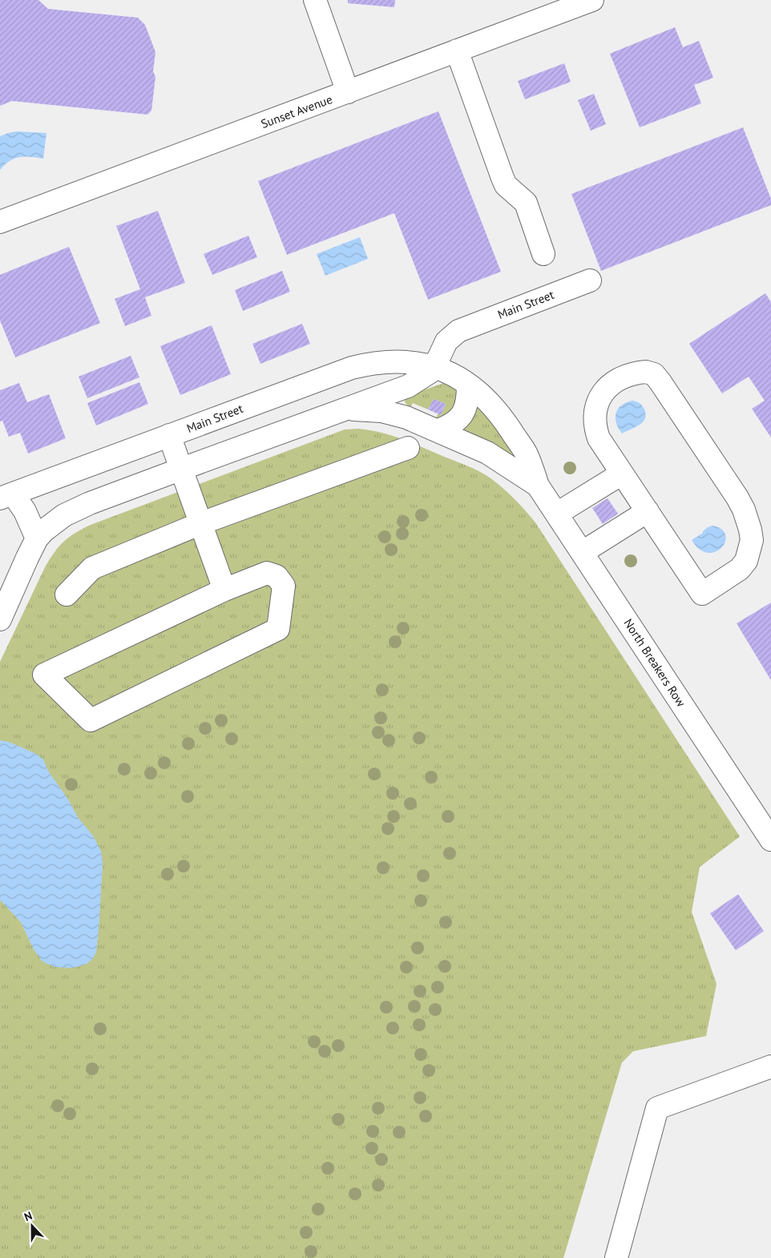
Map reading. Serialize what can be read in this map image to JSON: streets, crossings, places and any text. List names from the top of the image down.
{
  "streets": {
    "street": ["Sunset Avenue", "Main Street", "North Breakers Row"]
  },
  "crossings": [
    ["Main Street", "North Breakers Row"]
  ],
  "north": "top"
}
